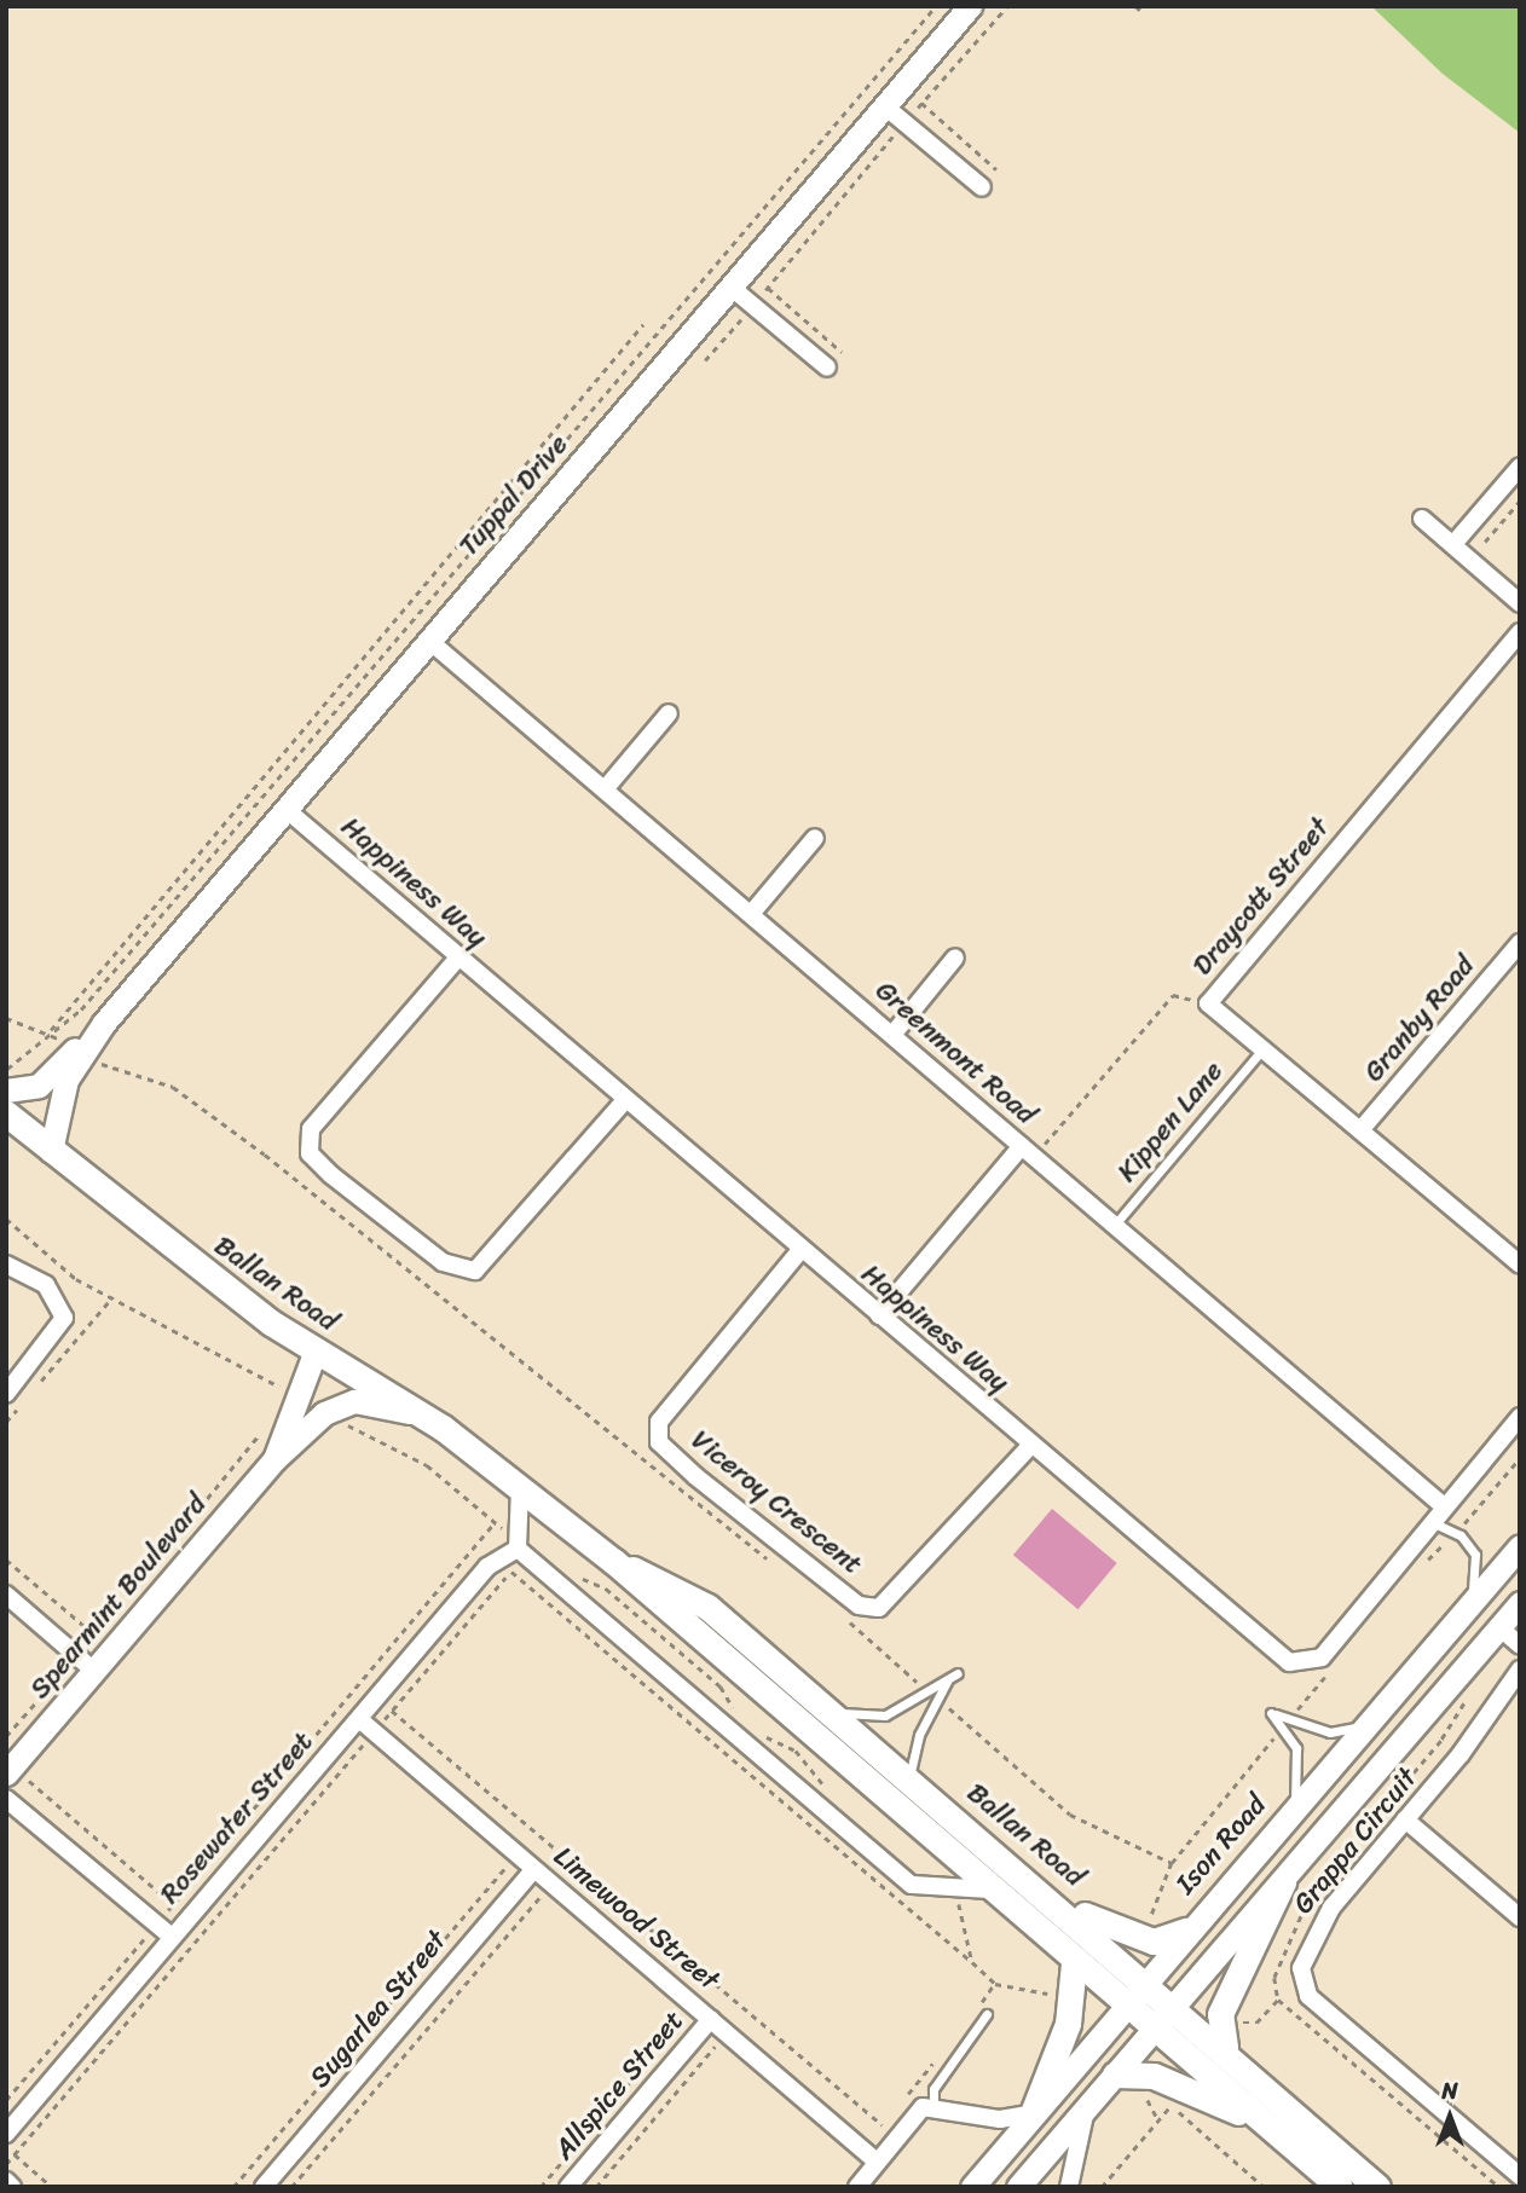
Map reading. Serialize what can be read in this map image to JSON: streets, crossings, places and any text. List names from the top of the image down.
{
  "streets": {
    "main road": ["Ballan Road"],
    "street": [
      "Tuppal Drive",
      "Happiness Way",
      "Draycott Street",
      "Granby Road",
      "Greenmont Road",
      "Viceroy Crescent",
      "Spearmint Boulevard",
      "Rosewater Street",
      "Grappa Circuit",
      "Ison Road",
      "Limewood Street",
      "Sugarlea Street",
      "Allspice Street"
    ],
    "lane": ["Kippen Lane"]
  },
  "crossings": [
    ["Tuppal Drive", "Happiness Way"],
    ["Tuppal Drive", "Greenmont Road"],
    ["Tuppal Drive", "Ballan Road"],
    ["Happiness Way", "Greenmont Road"],
    ["Happiness Way", "Viceroy Crescent"],
    ["Draycott Street", "Granby Road"],
    ["Draycott Street", "Kippen Lane"],
    ["Greenmont Road", "Kippen Lane"],
    ["Ballan Road", "Spearmint Boulevard"],
    ["Ballan Road", "Ison Road"],
    ["Rosewater Street", "Limewood Street"],
    ["Limewood Street", "Sugarlea Street"],
    ["Limewood Street", "Allspice Street"]
  ],
  "north": "top"
}
